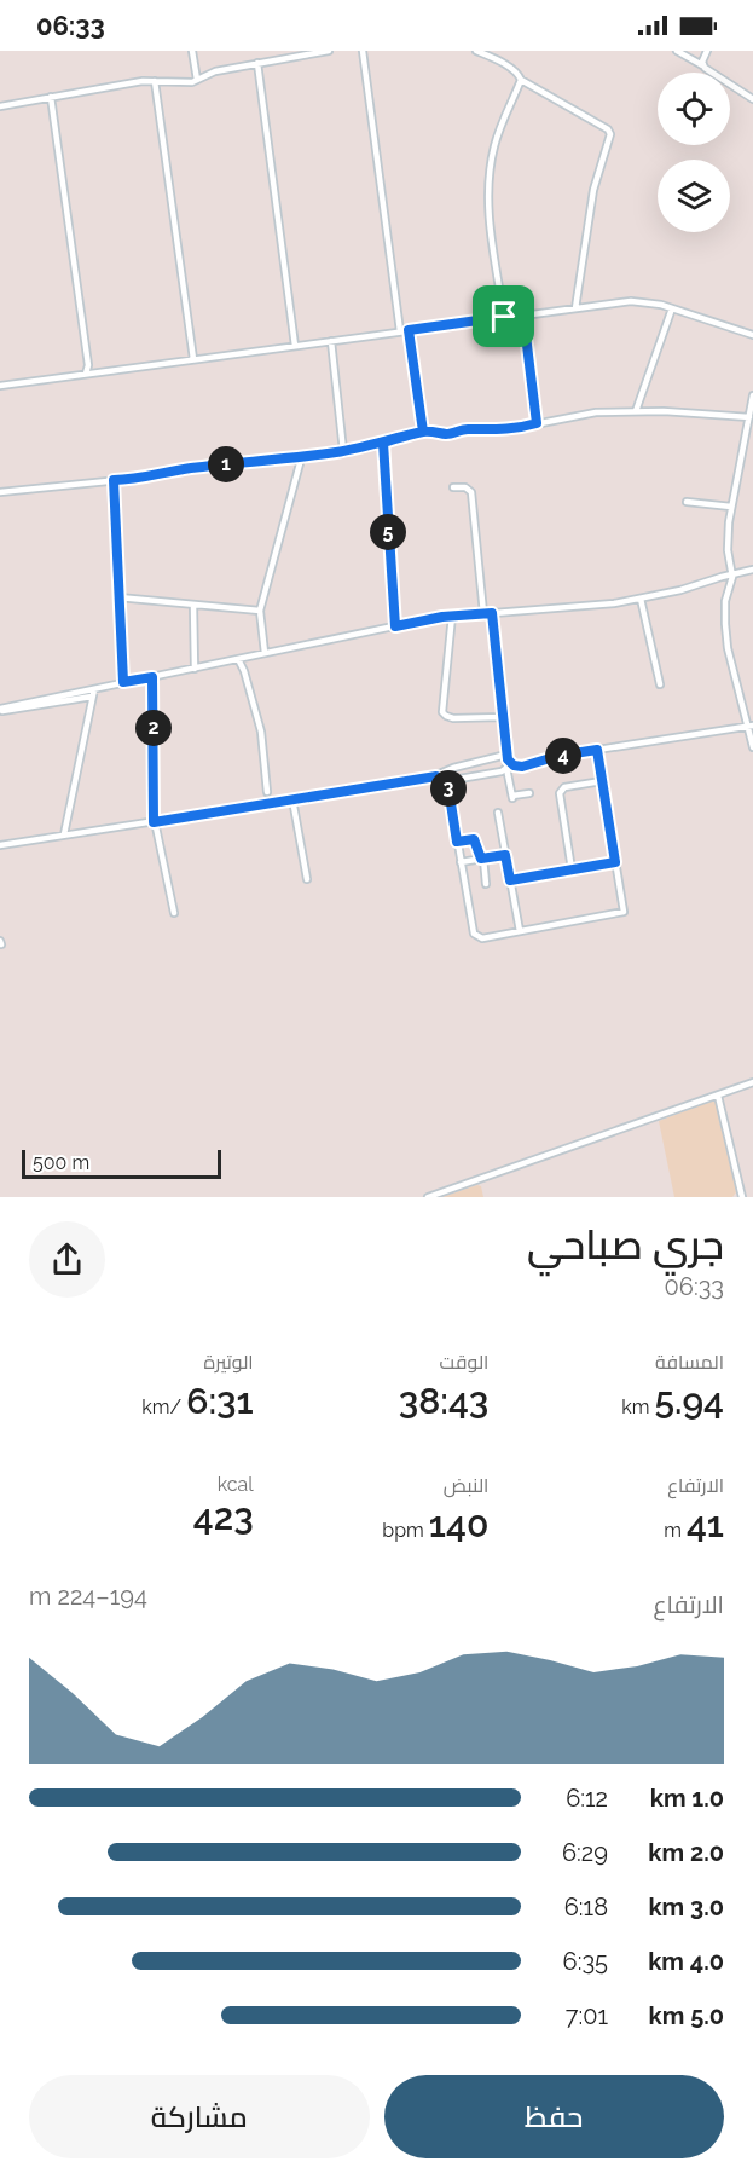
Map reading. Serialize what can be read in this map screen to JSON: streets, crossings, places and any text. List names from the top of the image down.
{
  "scale_bar": "500 m",
  "page": {
    "status": "06:33",
    "pins": [
      "1",
      "5",
      "2",
      "4",
      "3"
    ],
    "scale": "500 m",
    "heading": ["جري صباحي", "06:33"],
    "stats": [
      ["المسافة", "5.94 km"],
      ["الوقت", "38:43"],
      ["الوتيرة", "6:31 /km"],
      ["الارتفاع", "41 m"],
      ["النبض", "140 bpm"],
      ["kcal", "423"]
    ],
    "chart": ["الارتفاع", "194–224 m"],
    "list": [
      {
        "name": "1.0 km",
        "note": "6:12"
      },
      {
        "name": "2.0 km",
        "note": "6:29"
      },
      {
        "name": "3.0 km",
        "note": "6:18"
      },
      {
        "name": "4.0 km",
        "note": "6:35"
      },
      {
        "name": "5.0 km",
        "note": "7:01"
      }
    ],
    "buttons": ["حفظ", "مشاركة"]
  }
}
